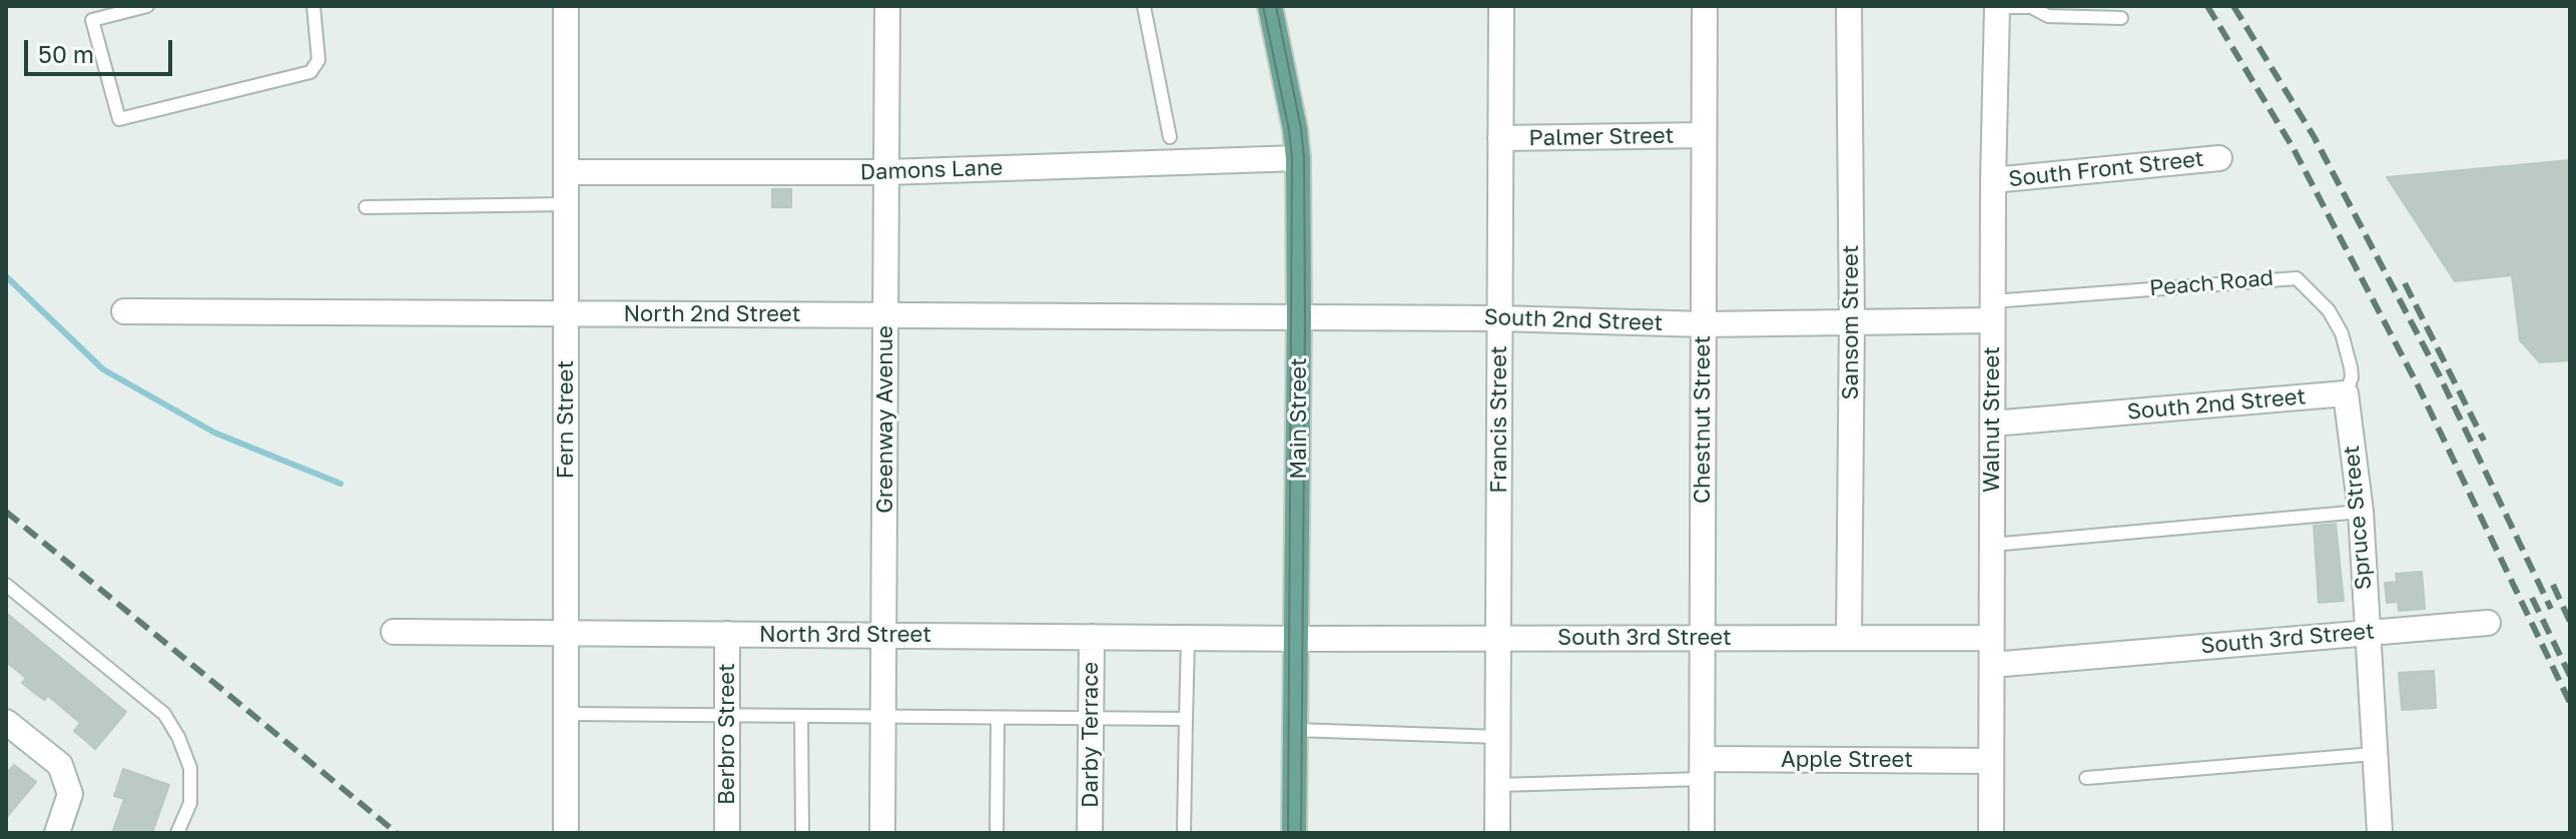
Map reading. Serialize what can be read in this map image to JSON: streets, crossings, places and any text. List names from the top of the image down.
{
  "streets": {
    "main road": ["Main Street"],
    "street": [
      "Palmer Street",
      "South Front Street",
      "Damons Lane",
      "North 2nd Street",
      "South 2nd Street",
      "Sansom Street",
      "Fern Street",
      "Greenway Avenue",
      "Francis Street",
      "Chestnut Street",
      "Walnut Street",
      "Spruce Street",
      "North 3rd Street",
      "South 3rd Street",
      "Berbro Street",
      "Darby Terrace",
      "Apple Street"
    ],
    "lane": ["Peach Road"]
  },
  "crossings": [
    ["Palmer Street", "Francis Street"],
    ["Palmer Street", "Chestnut Street"],
    ["South Front Street", "Walnut Street"],
    ["Damons Lane", "Main Street"],
    ["Damons Lane", "Fern Street"],
    ["Damons Lane", "Greenway Avenue"],
    ["Peach Road", "South 2nd Street"],
    ["Peach Road", "Walnut Street"],
    ["Peach Road", "Spruce Street"],
    ["North 2nd Street", "South 2nd Street"],
    ["North 2nd Street", "Main Street"],
    ["North 2nd Street", "Fern Street"],
    ["North 2nd Street", "Greenway Avenue"],
    ["South 2nd Street", "Sansom Street"],
    ["South 2nd Street", "Main Street"],
    ["South 2nd Street", "Francis Street"],
    ["South 2nd Street", "Chestnut Street"],
    ["South 2nd Street", "Walnut Street"],
    ["South 2nd Street", "Spruce Street"],
    ["Sansom Street", "South 3rd Street"],
    ["Main Street", "North 3rd Street"],
    ["Main Street", "South 3rd Street"],
    ["Fern Street", "North 3rd Street"],
    ["Greenway Avenue", "North 3rd Street"],
    ["Francis Street", "South 3rd Street"],
    ["Chestnut Street", "South 3rd Street"],
    ["Chestnut Street", "Apple Street"],
    ["Walnut Street", "South 3rd Street"],
    ["Walnut Street", "Apple Street"],
    ["Spruce Street", "South 3rd Street"],
    ["North 3rd Street", "South 3rd Street"],
    ["North 3rd Street", "Berbro Street"],
    ["North 3rd Street", "Darby Terrace"]
  ],
  "scale_bar": "50 m"
}
